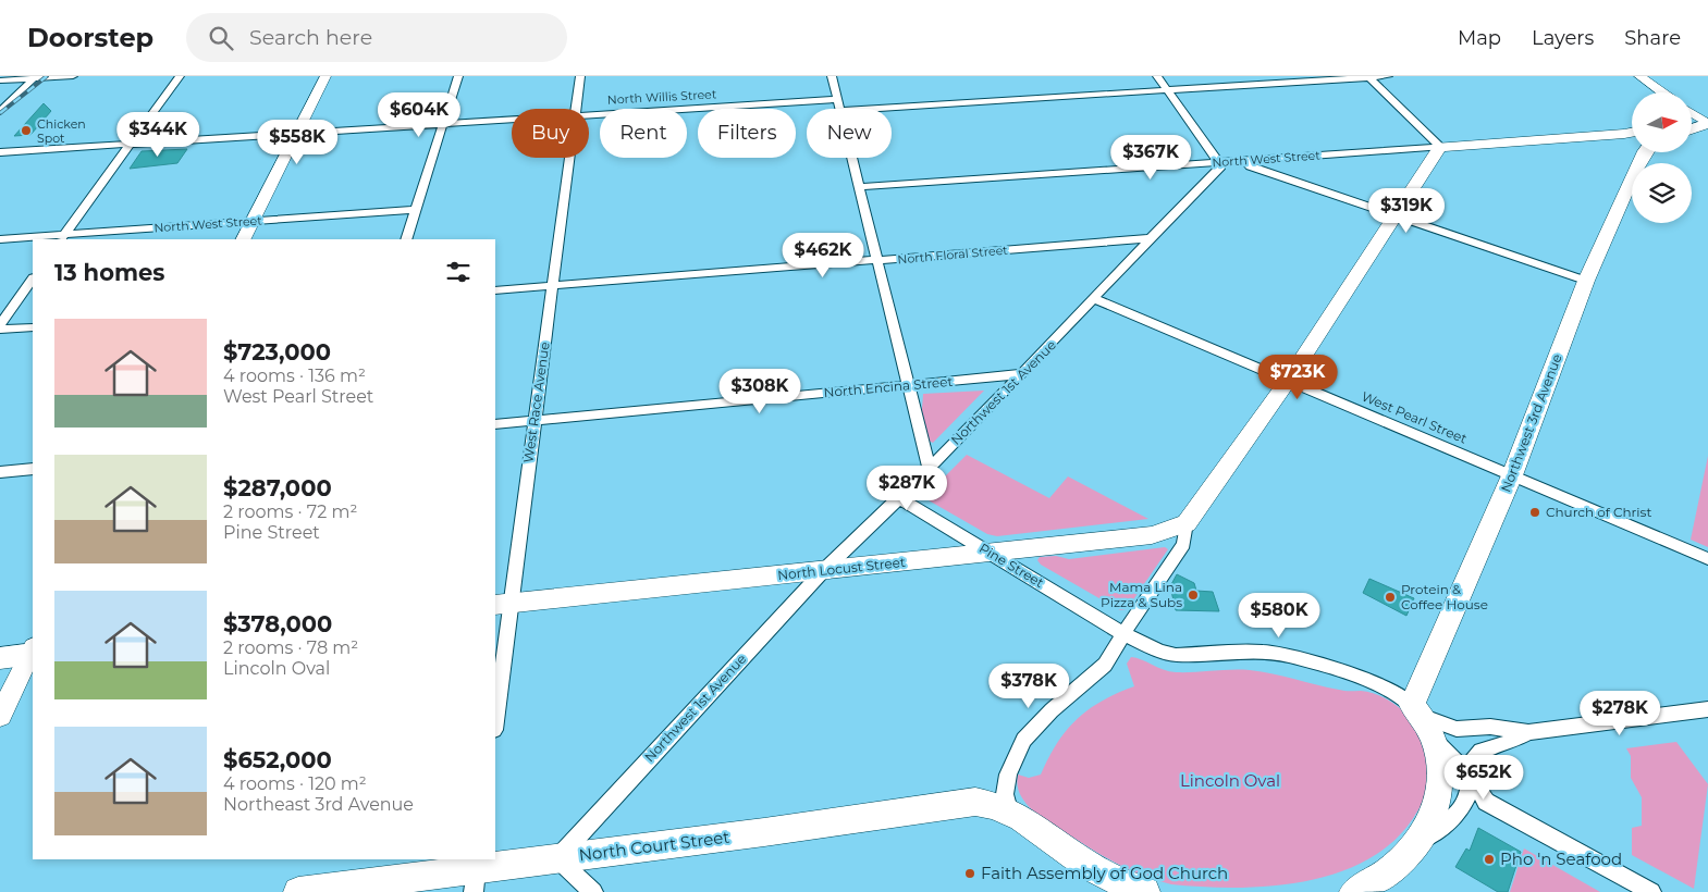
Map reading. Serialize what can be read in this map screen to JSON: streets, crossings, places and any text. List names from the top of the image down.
{
  "streets": {
    "main road": [
      "North West Street",
      "Northwest 3rd Avenue",
      "North Locust Street",
      "North Court Street"
    ],
    "street": [
      "North Willis Street",
      "North Floral Street",
      "North Encina Street",
      "Northwest 1st Avenue",
      "West Race Avenue",
      "West Pearl Street",
      "Pine Street"
    ]
  },
  "crossings": [
    ["North West Street", "Northwest 1st Avenue"],
    ["North Floral Street", "Northwest 1st Avenue"],
    ["North Floral Street", "West Race Avenue"],
    ["North Encina Street", "Northwest 1st Avenue"],
    ["North Encina Street", "West Race Avenue"],
    ["Northwest 1st Avenue", "West Pearl Street"],
    ["Northwest 1st Avenue", "Pine Street"],
    ["Northwest 1st Avenue", "North Locust Street"],
    ["Northwest 1st Avenue", "North Court Street"],
    ["West Race Avenue", "North Locust Street"],
    ["West Pearl Street", "Northwest 3rd Avenue"],
    ["Pine Street", "North Locust Street"]
  ],
  "parks": ["Lincoln Oval"],
  "places": [
    "Chicken Spot",
    "Church of Christ",
    "Mama Lina Pizza & Subs",
    "Protein & Coffee House",
    "Pho 'n Seafood",
    "Faith Assembly of God Church"
  ],
  "north": "right",
  "page": {
    "header": "Doorstep",
    "search": "Search here",
    "nav": ["Map", "Layers", "Share"],
    "price": [
      "$604K",
      "$344K",
      "$558K",
      "$367K",
      "$319K",
      "$462K",
      "$723K",
      "$308K",
      "$287K",
      "$580K",
      "$378K",
      "$278K",
      "$652K"
    ],
    "chip": [
      "Buy",
      "Rent",
      "Filters",
      "New"
    ],
    "heading": "13 homes",
    "list": [
      {
        "name": "$723,000",
        "note": "4 rooms · 136 m² · West Pearl Street"
      },
      {
        "name": "$287,000",
        "note": "2 rooms · 72 m² · Pine Street"
      },
      {
        "name": "$378,000",
        "note": "2 rooms · 78 m² · Lincoln Oval"
      },
      {
        "name": "$652,000",
        "note": "4 rooms · 120 m² · Northeast 3rd Avenue"
      }
    ]
  }
}
